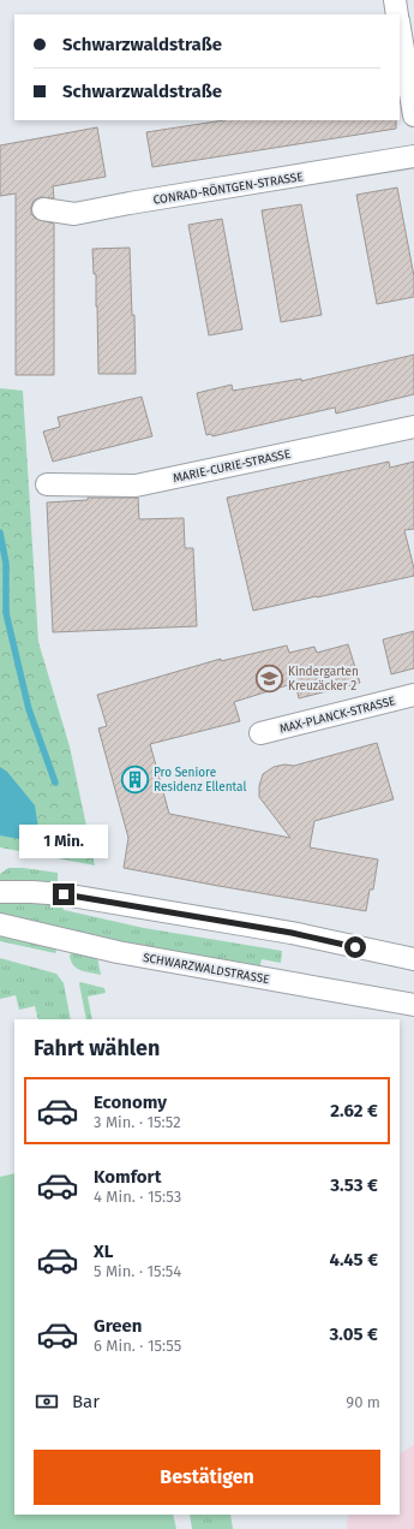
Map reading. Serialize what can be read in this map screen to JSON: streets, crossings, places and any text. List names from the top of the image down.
{
  "streets": {
    "street": [
      "CONRAD-RÖNTGEN-STRASSE",
      "MARIE-CURIE-STRASSE",
      "MAX-PLANCK-STRASSE",
      "SCHWARZWALDSTRASSE"
    ]
  },
  "places": {
    "school or university": ["Kindergarten Kreuzäcker 2"],
    "building": ["Pro Seniore Residenz Ellental"]
  },
  "page": {
    "banner": ["Schwarzwaldstraße", "Schwarzwaldstraße"],
    "bubble": "1 Min.",
    "heading": "Fahrt wählen",
    "list": [
      {
        "name": "Economy",
        "note": "3 Min. · 15:52",
        "value": "2.62 €"
      },
      {
        "name": "Komfort",
        "note": "4 Min. · 15:53",
        "value": "3.53 €"
      },
      {
        "name": "XL",
        "note": "5 Min. · 15:54",
        "value": "4.45 €"
      },
      {
        "name": "Green",
        "note": "6 Min. · 15:55",
        "value": "3.05 €"
      }
    ],
    "pay": ["Bar", "90 m"],
    "buttons": "Bestätigen"
  }
}
